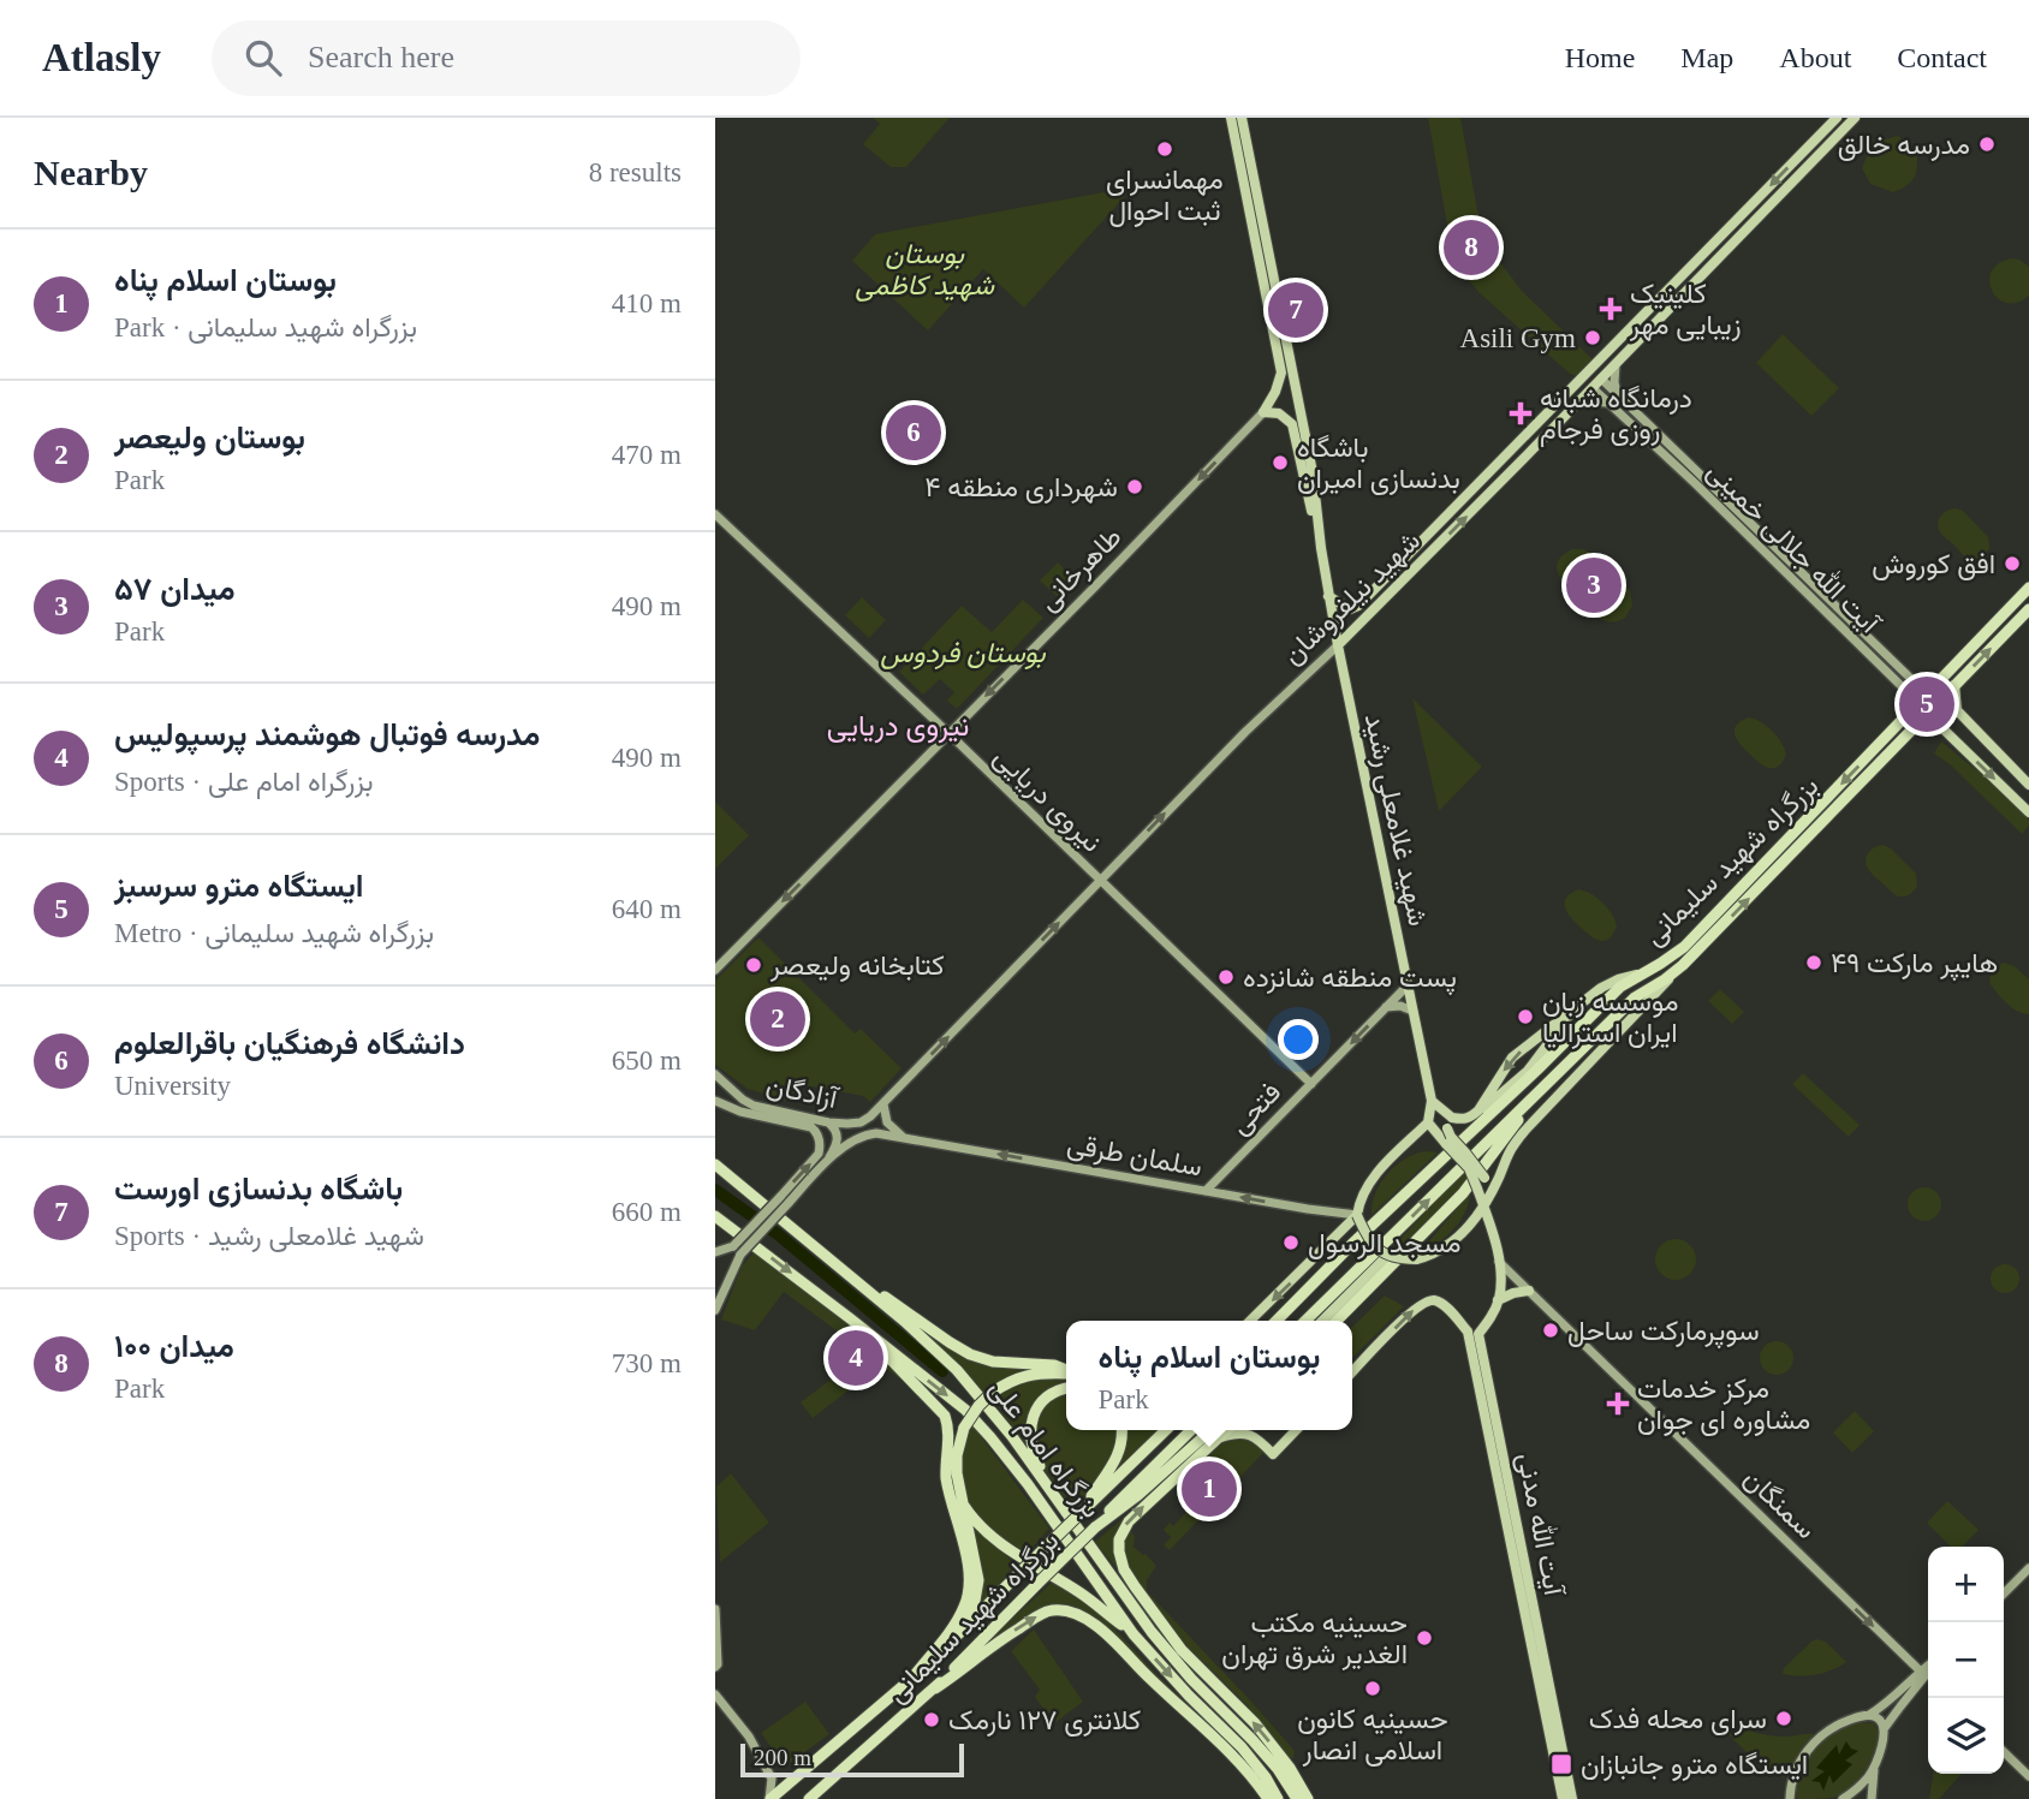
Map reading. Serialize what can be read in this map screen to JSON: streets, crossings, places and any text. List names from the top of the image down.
{
  "streets": {
    "highway": ["بزرگراه شهید سلیمانی", "بزرگراه امام علی"],
    "main road": [
      "آيت الله جلالى خمينى",
      "طاهرخانی",
      "شهید نیلفروشان",
      "نیروی دریایی",
      "شهید غلامعلی رشید",
      "آزادگان",
      "فتحی",
      "سلمان طرقی",
      "سمنگان",
      "آیت الله مدنی"
    ]
  },
  "crossings": [
    ["آيت الله جلالى خمينى", "شهید نیلفروشان"],
    ["طاهرخانی", "نیروی دریایی"],
    ["طاهرخانی", "شهید غلامعلی رشید"],
    ["شهید نیلفروشان", "نیروی دریایی"],
    ["شهید نیلفروشان", "شهید غلامعلی رشید"],
    ["شهید نیلفروشان", "آزادگان"],
    ["نیروی دریایی", "فتحی"],
    ["شهید غلامعلی رشید", "فتحی"],
    ["شهید غلامعلی رشید", "سلمان طرقی"],
    ["شهید غلامعلی رشید", "آیت الله مدنی"],
    ["فتحی", "سلمان طرقی"],
    ["سلمان طرقی", "آیت الله مدنی"],
    ["سمنگان", "آیت الله مدنی"]
  ],
  "one_way": [
    "طاهرخانی",
    "فتحی",
    "سلمان طرقی",
    "سمنگان"
  ],
  "districts": ["نیروی دریایی"],
  "parks": ["بوستان شهید کاظمی", "بوستان فردوس"],
  "places": {
    "other": [
      "مدرسه خالق",
      "مهمانسرای ثبت احوال",
      "Asili Gym",
      "باشگاه بدنسازی امیران",
      "شهرداری منطقه ۴",
      "افق کوروش",
      "هایپر مارکت ۴۹",
      "کتابخانه ولیعصر",
      "پست منطقه شانزده",
      "موسسه زبان ایران استرالیا",
      "مسجد الرسول",
      "سوپرمارکت ساحل",
      "حسینیه مکتب الغدیر شرق تهران",
      "حسینیه کانون اسلامی انصار",
      "سرای محله فدک",
      "کلانتری ۱۲۷ نارمک"
    ],
    "health": ["کلینیک زیبایی مهر", "درمانگاه شبانه روزی فرجام", "مرکز خدمات مشاوره ای جوان"],
    "transit": ["ایستگاه مترو جانبازان"]
  },
  "scale_bar": "200 m",
  "page": {
    "header": "Atlasly",
    "search": "Search here",
    "nav": [
      "Home",
      "Map",
      "About",
      "Contact"
    ],
    "heading": ["Nearby", "8 results"],
    "pins": [
      "8",
      "7",
      "6",
      "3",
      "5",
      "2",
      "4",
      "1"
    ],
    "list": [
      {
        "mark": "1",
        "name": "بوستان اسلام پناه",
        "note": "Park · بزرگراه شهید سلیمانی",
        "value": "410 m"
      },
      {
        "mark": "2",
        "name": "بوستان ولیعصر",
        "note": "Park",
        "value": "470 m"
      },
      {
        "mark": "3",
        "name": "میدان ۵۷",
        "note": "Park",
        "value": "490 m"
      },
      {
        "mark": "4",
        "name": "مدرسه فوتبال هوشمند پرسپولیس",
        "note": "Sports · بزرگراه امام علی",
        "value": "490 m"
      },
      {
        "mark": "5",
        "name": "ایستگاه مترو سرسبز",
        "note": "Metro · بزرگراه شهید سلیمانی",
        "value": "640 m"
      },
      {
        "mark": "6",
        "name": "دانشگاه فرهنگیان باقرالعلوم",
        "note": "University",
        "value": "650 m"
      },
      {
        "mark": "7",
        "name": "باشگاه بدنسازی اورست",
        "note": "Sports · شهید غلامعلی رشید",
        "value": "660 m"
      },
      {
        "mark": "8",
        "name": "میدان ۱۰۰",
        "note": "Park",
        "value": "730 m"
      }
    ],
    "popup": ["بوستان اسلام پناه", "Park"],
    "map_buttons": ["+", "−"],
    "scale": "200 m"
  }
}
